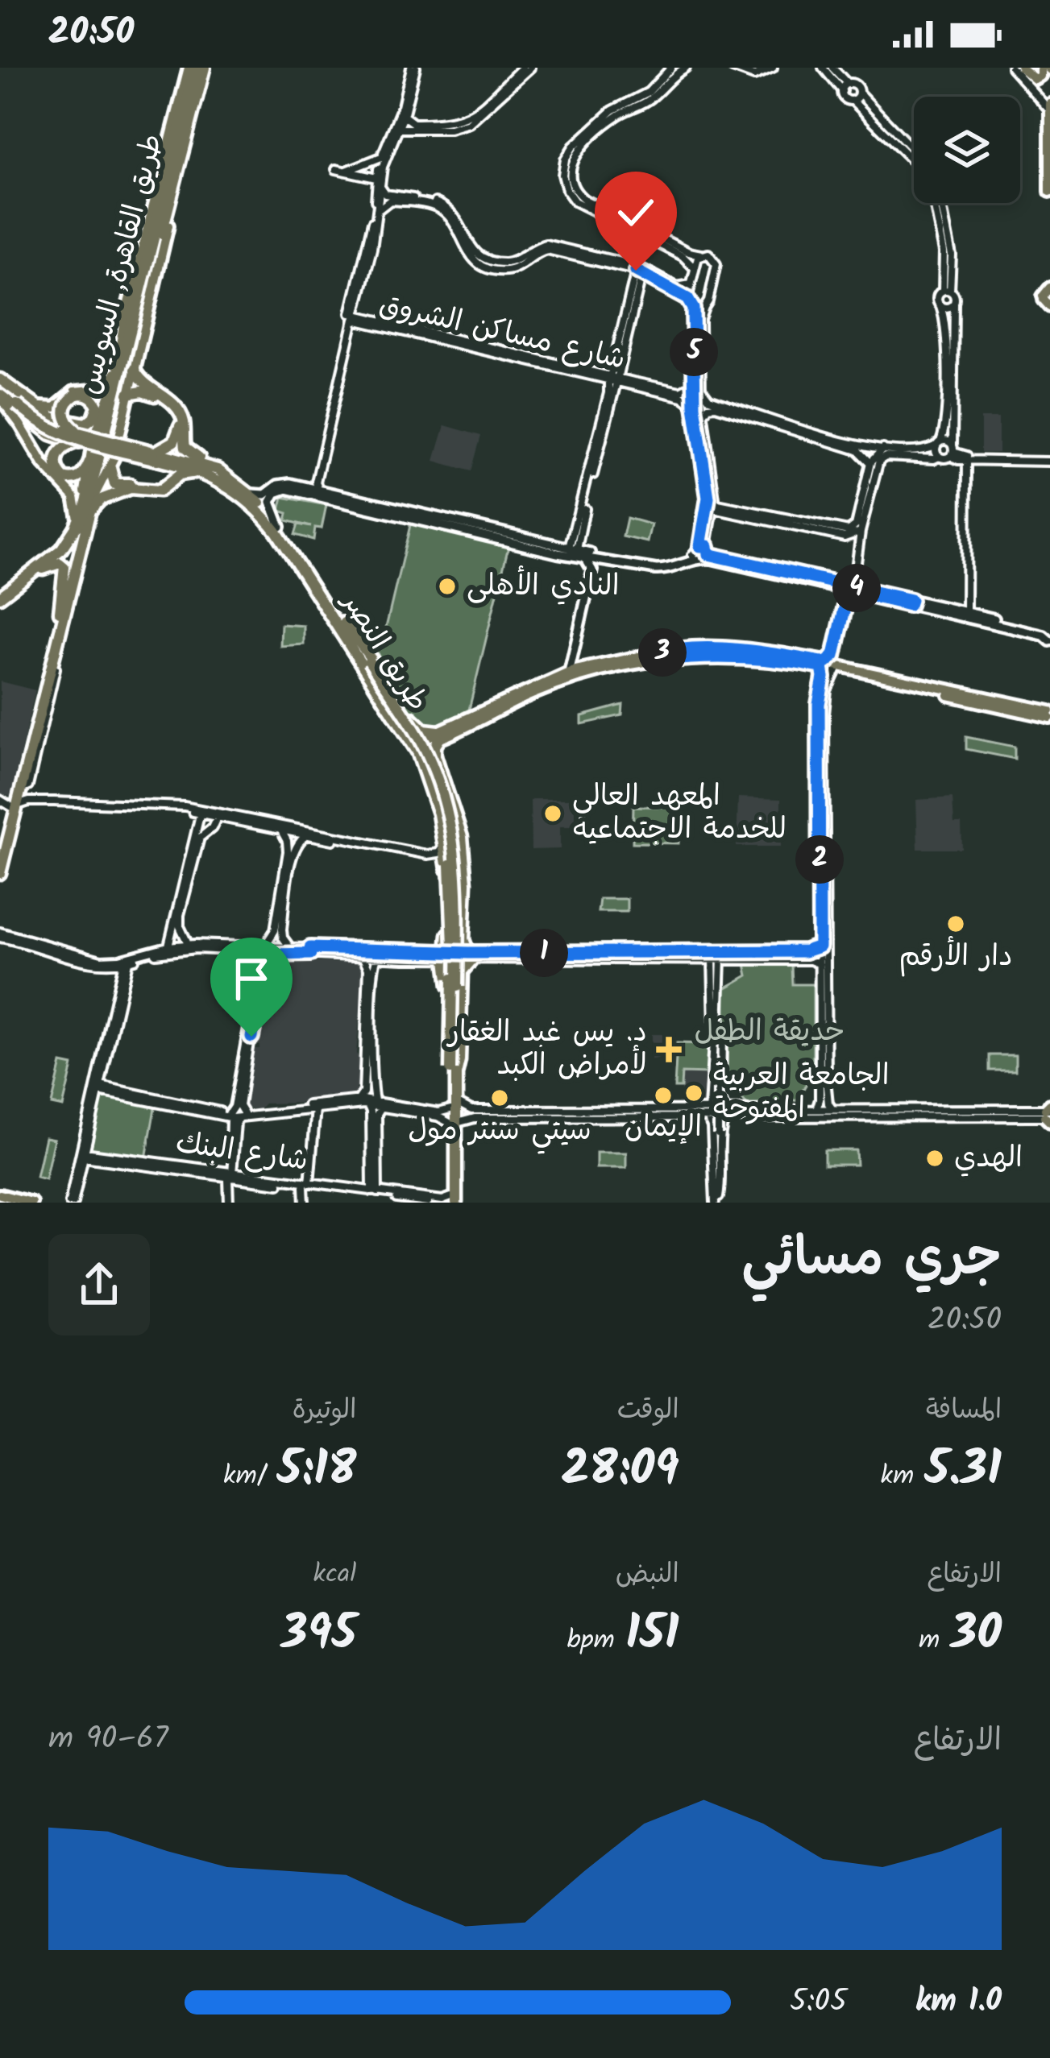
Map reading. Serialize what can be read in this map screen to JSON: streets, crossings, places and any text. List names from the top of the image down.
{
  "streets": {
    "highway": ["طريق القاهرة, السويس", "طريق النصر"],
    "street": ["شارع مساكن الشروق", "شارع البنك"]
  },
  "crossings": [
    ["طريق النصر", "شارع البنك"]
  ],
  "parks": ["حديقة الطفل"],
  "places": {
    "other": [
      "النادي الأهلى",
      "المعهد العالي للخدمة الاجتماعيه",
      "دار الأرقم",
      "الجامعة العربية المفتوحة",
      "الإيمان",
      "سيتي سنتر مول",
      "الهدي"
    ],
    "health": ["د. يس غبد الغقار لأمراض الكبد"]
  },
  "page": {
    "status": "20:50",
    "pins": [
      "5",
      "4",
      "3",
      "2",
      "1"
    ],
    "heading": ["جري مسائي", "20:50"],
    "stats": [
      ["المسافة", "5.31 km"],
      ["الوقت", "28:09"],
      ["الوتيرة", "5:18 /km"],
      ["الارتفاع", "30 m"],
      ["النبض", "151 bpm"],
      ["kcal", "395"]
    ],
    "chart": ["الارتفاع", "67–90 m"],
    "list": [
      {
        "name": "1.0 km",
        "note": "5:05"
      }
    ]
  }
}
